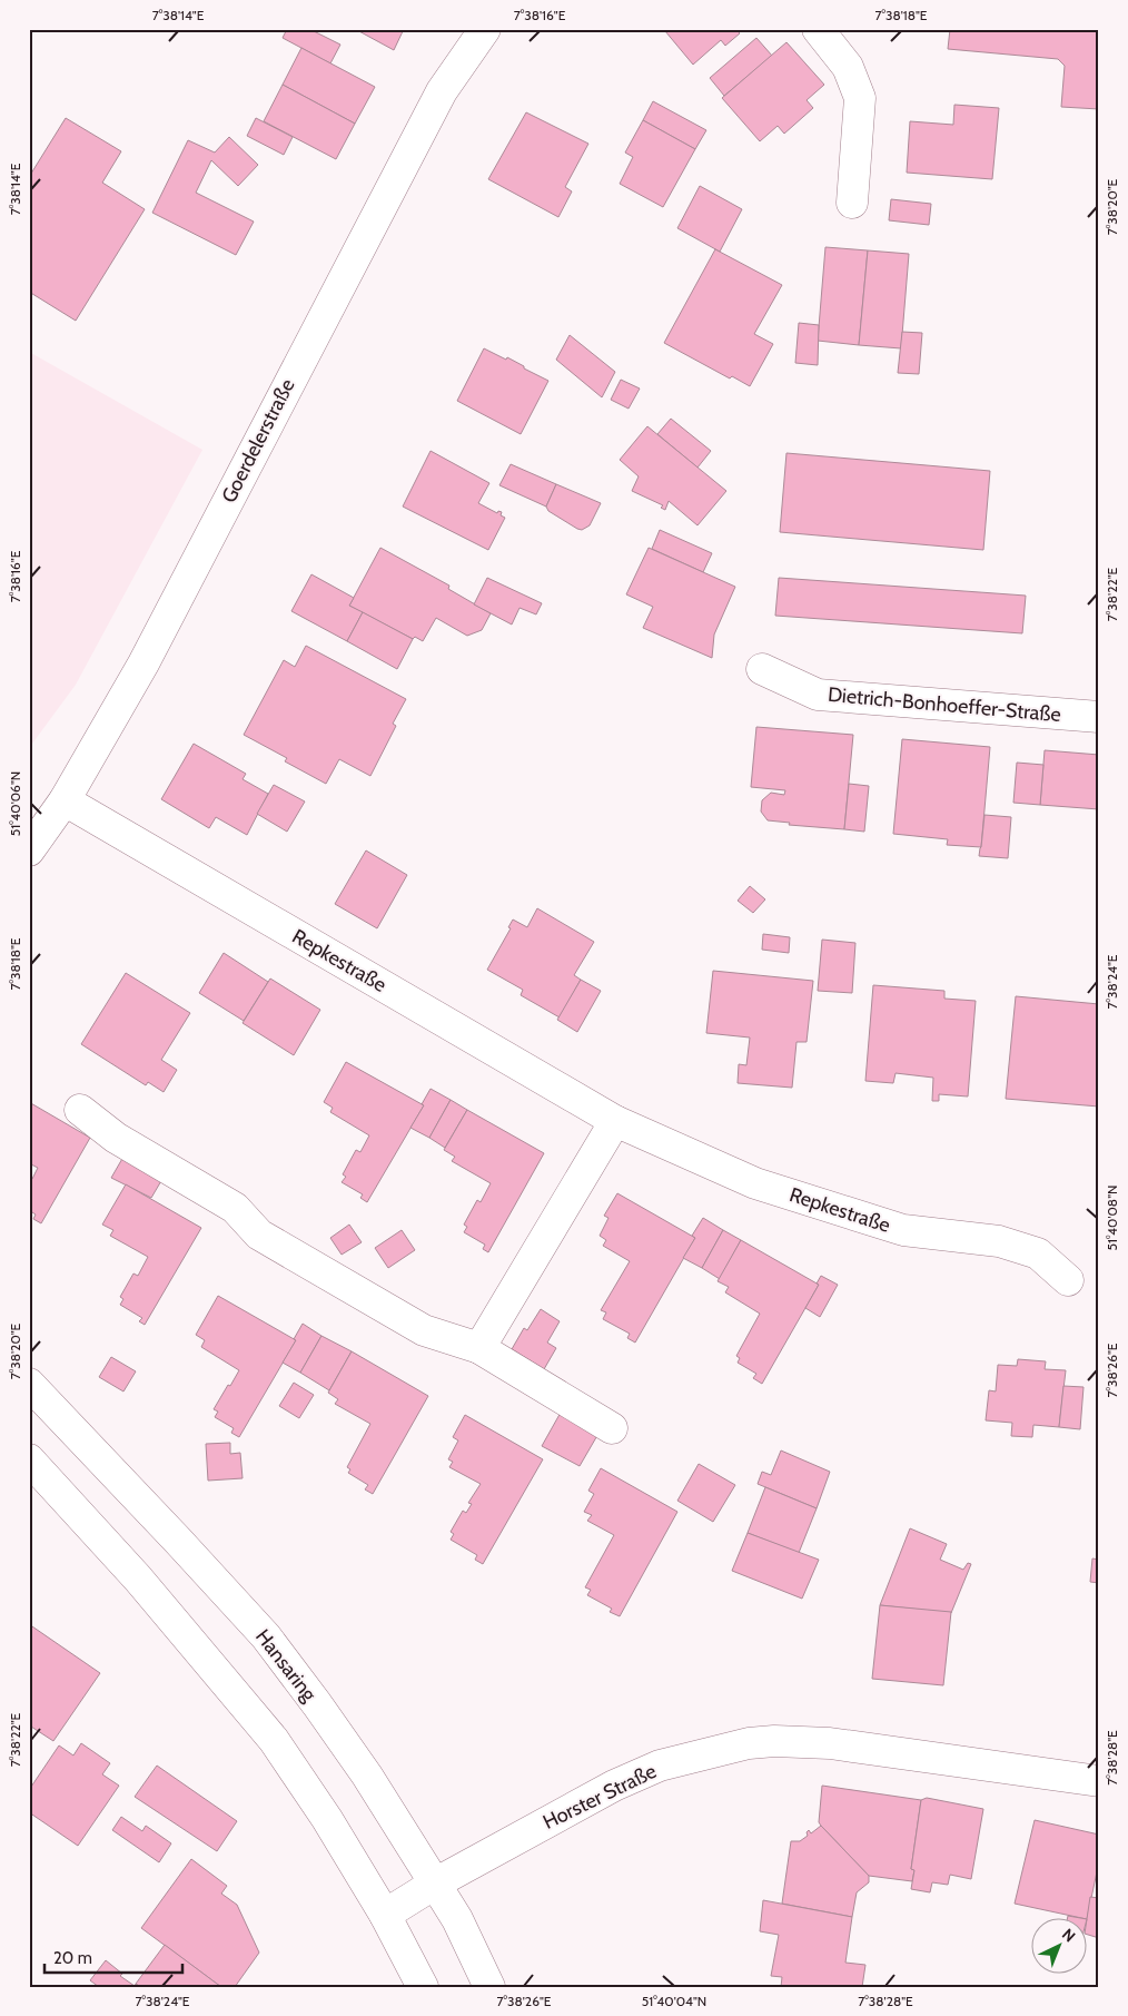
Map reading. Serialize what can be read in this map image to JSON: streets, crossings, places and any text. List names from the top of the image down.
{
  "streets": {
    "street": [
      "Goerdelerstraße",
      "Dietrich-Bonhoeffer-Straße",
      "Repkestraße",
      "Hansaring",
      "Horster Straße"
    ]
  },
  "crossings": [
    ["Goerdelerstraße", "Repkestraße"],
    ["Hansaring", "Horster Straße"]
  ],
  "scale_bar": "20 m",
  "north": "top right",
  "coordinates": [
    "7°38'14\"E",
    "7°38'16\"E",
    "7°38'18\"E",
    "7°38'20\"E",
    "7°38'22\"E",
    "51°40'06\"N",
    "7°38'24\"E",
    "51°40'08\"N",
    "7°38'26\"E",
    "7°38'28\"E",
    "51°40'04\"N"
  ]
}
